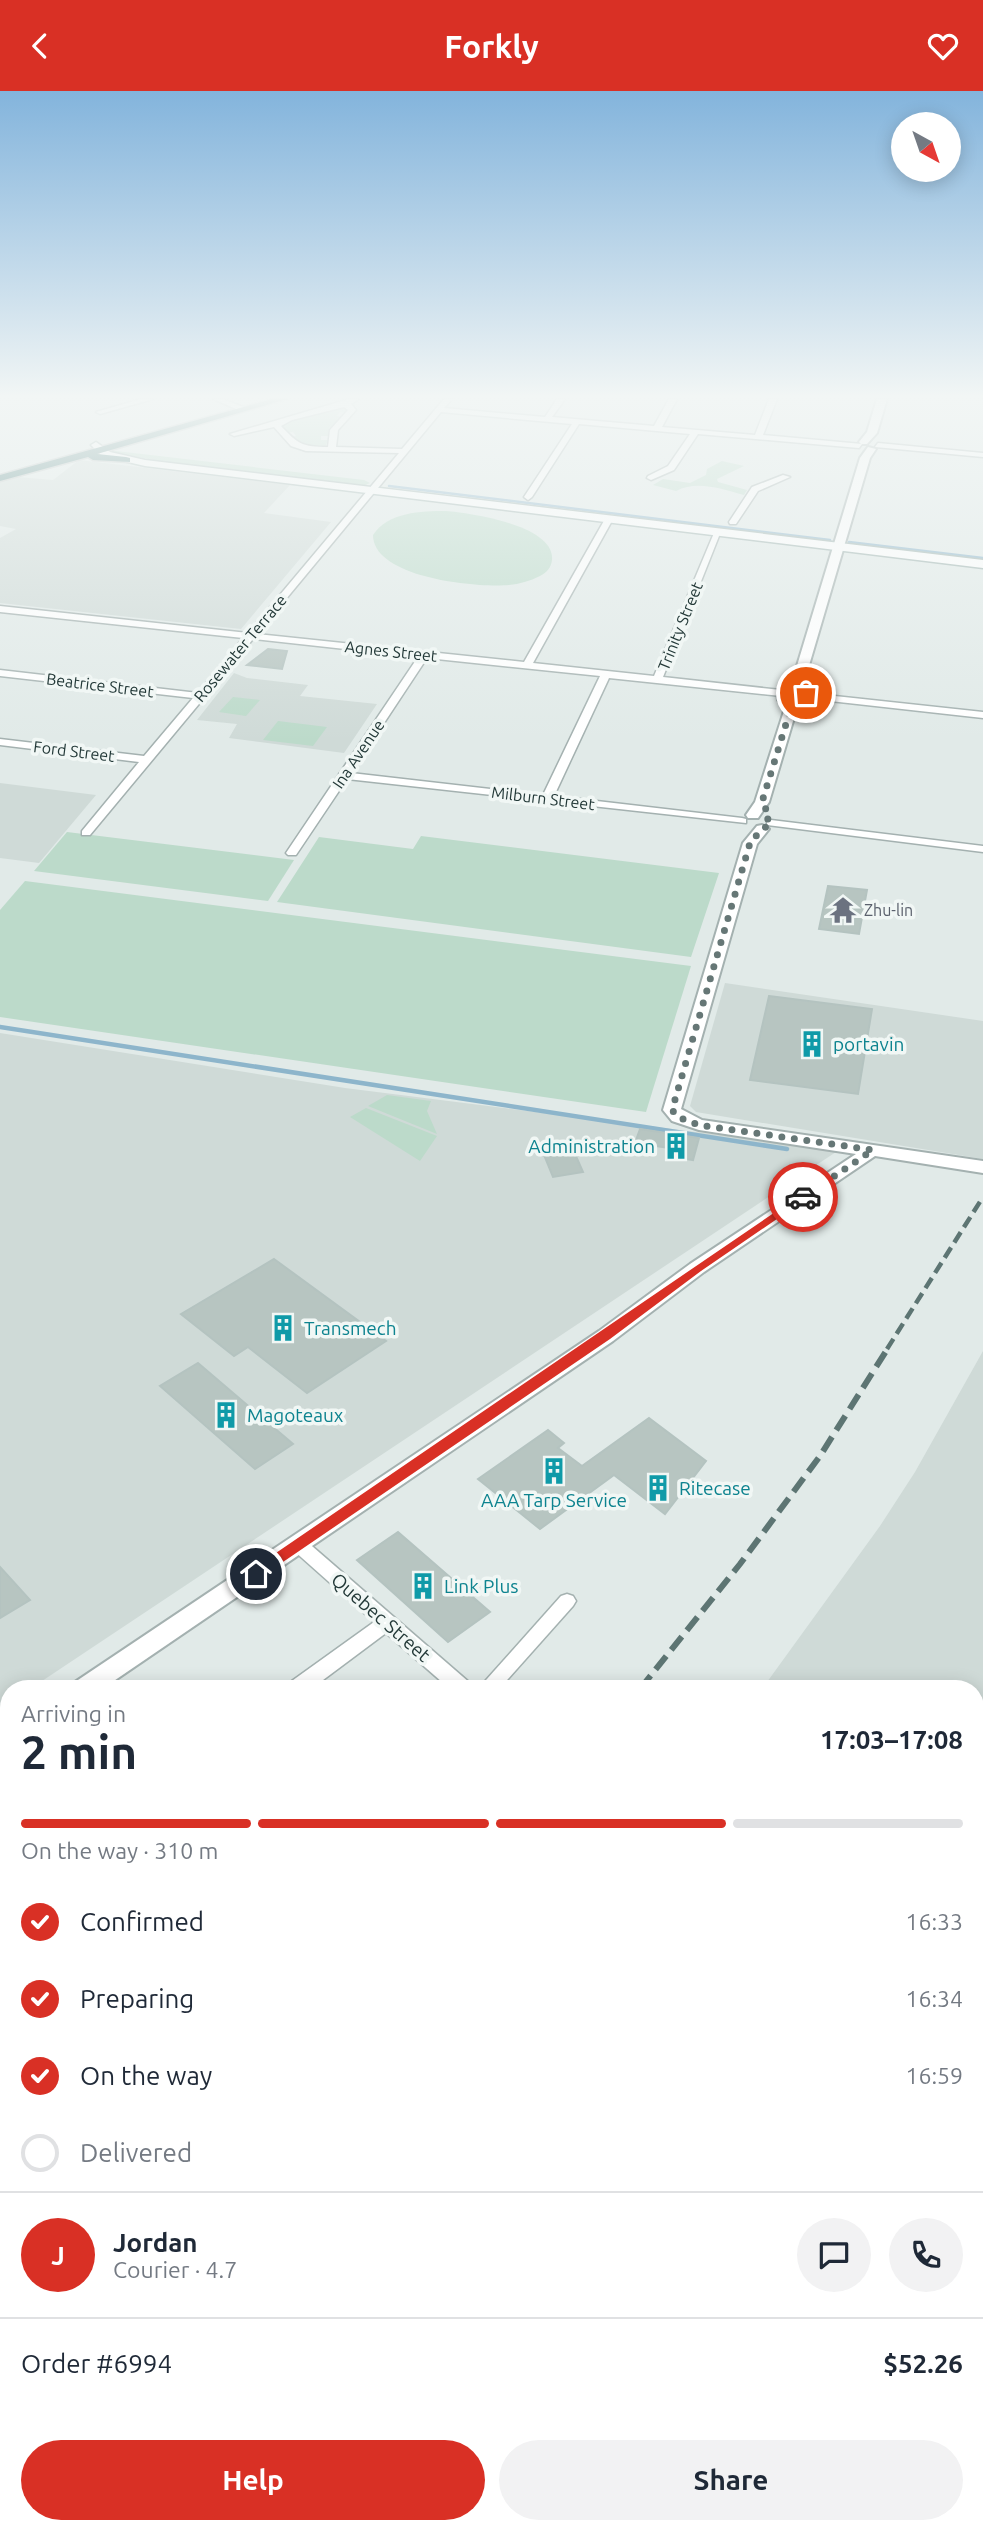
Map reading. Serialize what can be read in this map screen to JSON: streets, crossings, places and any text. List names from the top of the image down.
{
  "streets": {
    "street": [
      "Trinity Street",
      "Rosewater Terrace",
      "Agnes Street",
      "Beatrice Street",
      "Ford Street",
      "Ina Avenue",
      "Milburn Street",
      "Quebec Street"
    ]
  },
  "crossings": [
    ["Trinity Street", "Agnes Street"],
    ["Rosewater Terrace", "Agnes Street"],
    ["Rosewater Terrace", "Beatrice Street"],
    ["Rosewater Terrace", "Ford Street"],
    ["Agnes Street", "Ina Avenue"],
    ["Ina Avenue", "Milburn Street"]
  ],
  "places": {
    "temple": ["Zhu-lin"],
    "building": [
      "portavin",
      "Administration",
      "Transmech",
      "Magoteaux",
      "AAA Tarp Service",
      "Ritecase",
      "Link Plus"
    ]
  },
  "north": "bottom right",
  "page": {
    "header": "Forkly",
    "heading": ["2 min", "Arriving in", "17:03–17:08"],
    "panel": [
      "Jordan",
      "Courier · 4.7",
      "Order #6994",
      "$52.26"
    ],
    "bar": "On the way · 310 m",
    "list": [
      ["Confirmed", "16:33"],
      ["Preparing", "16:34"],
      ["On the way", "16:59"],
      "Delivered"
    ],
    "round": "J",
    "buttons": ["Help", "Share"]
  }
}
